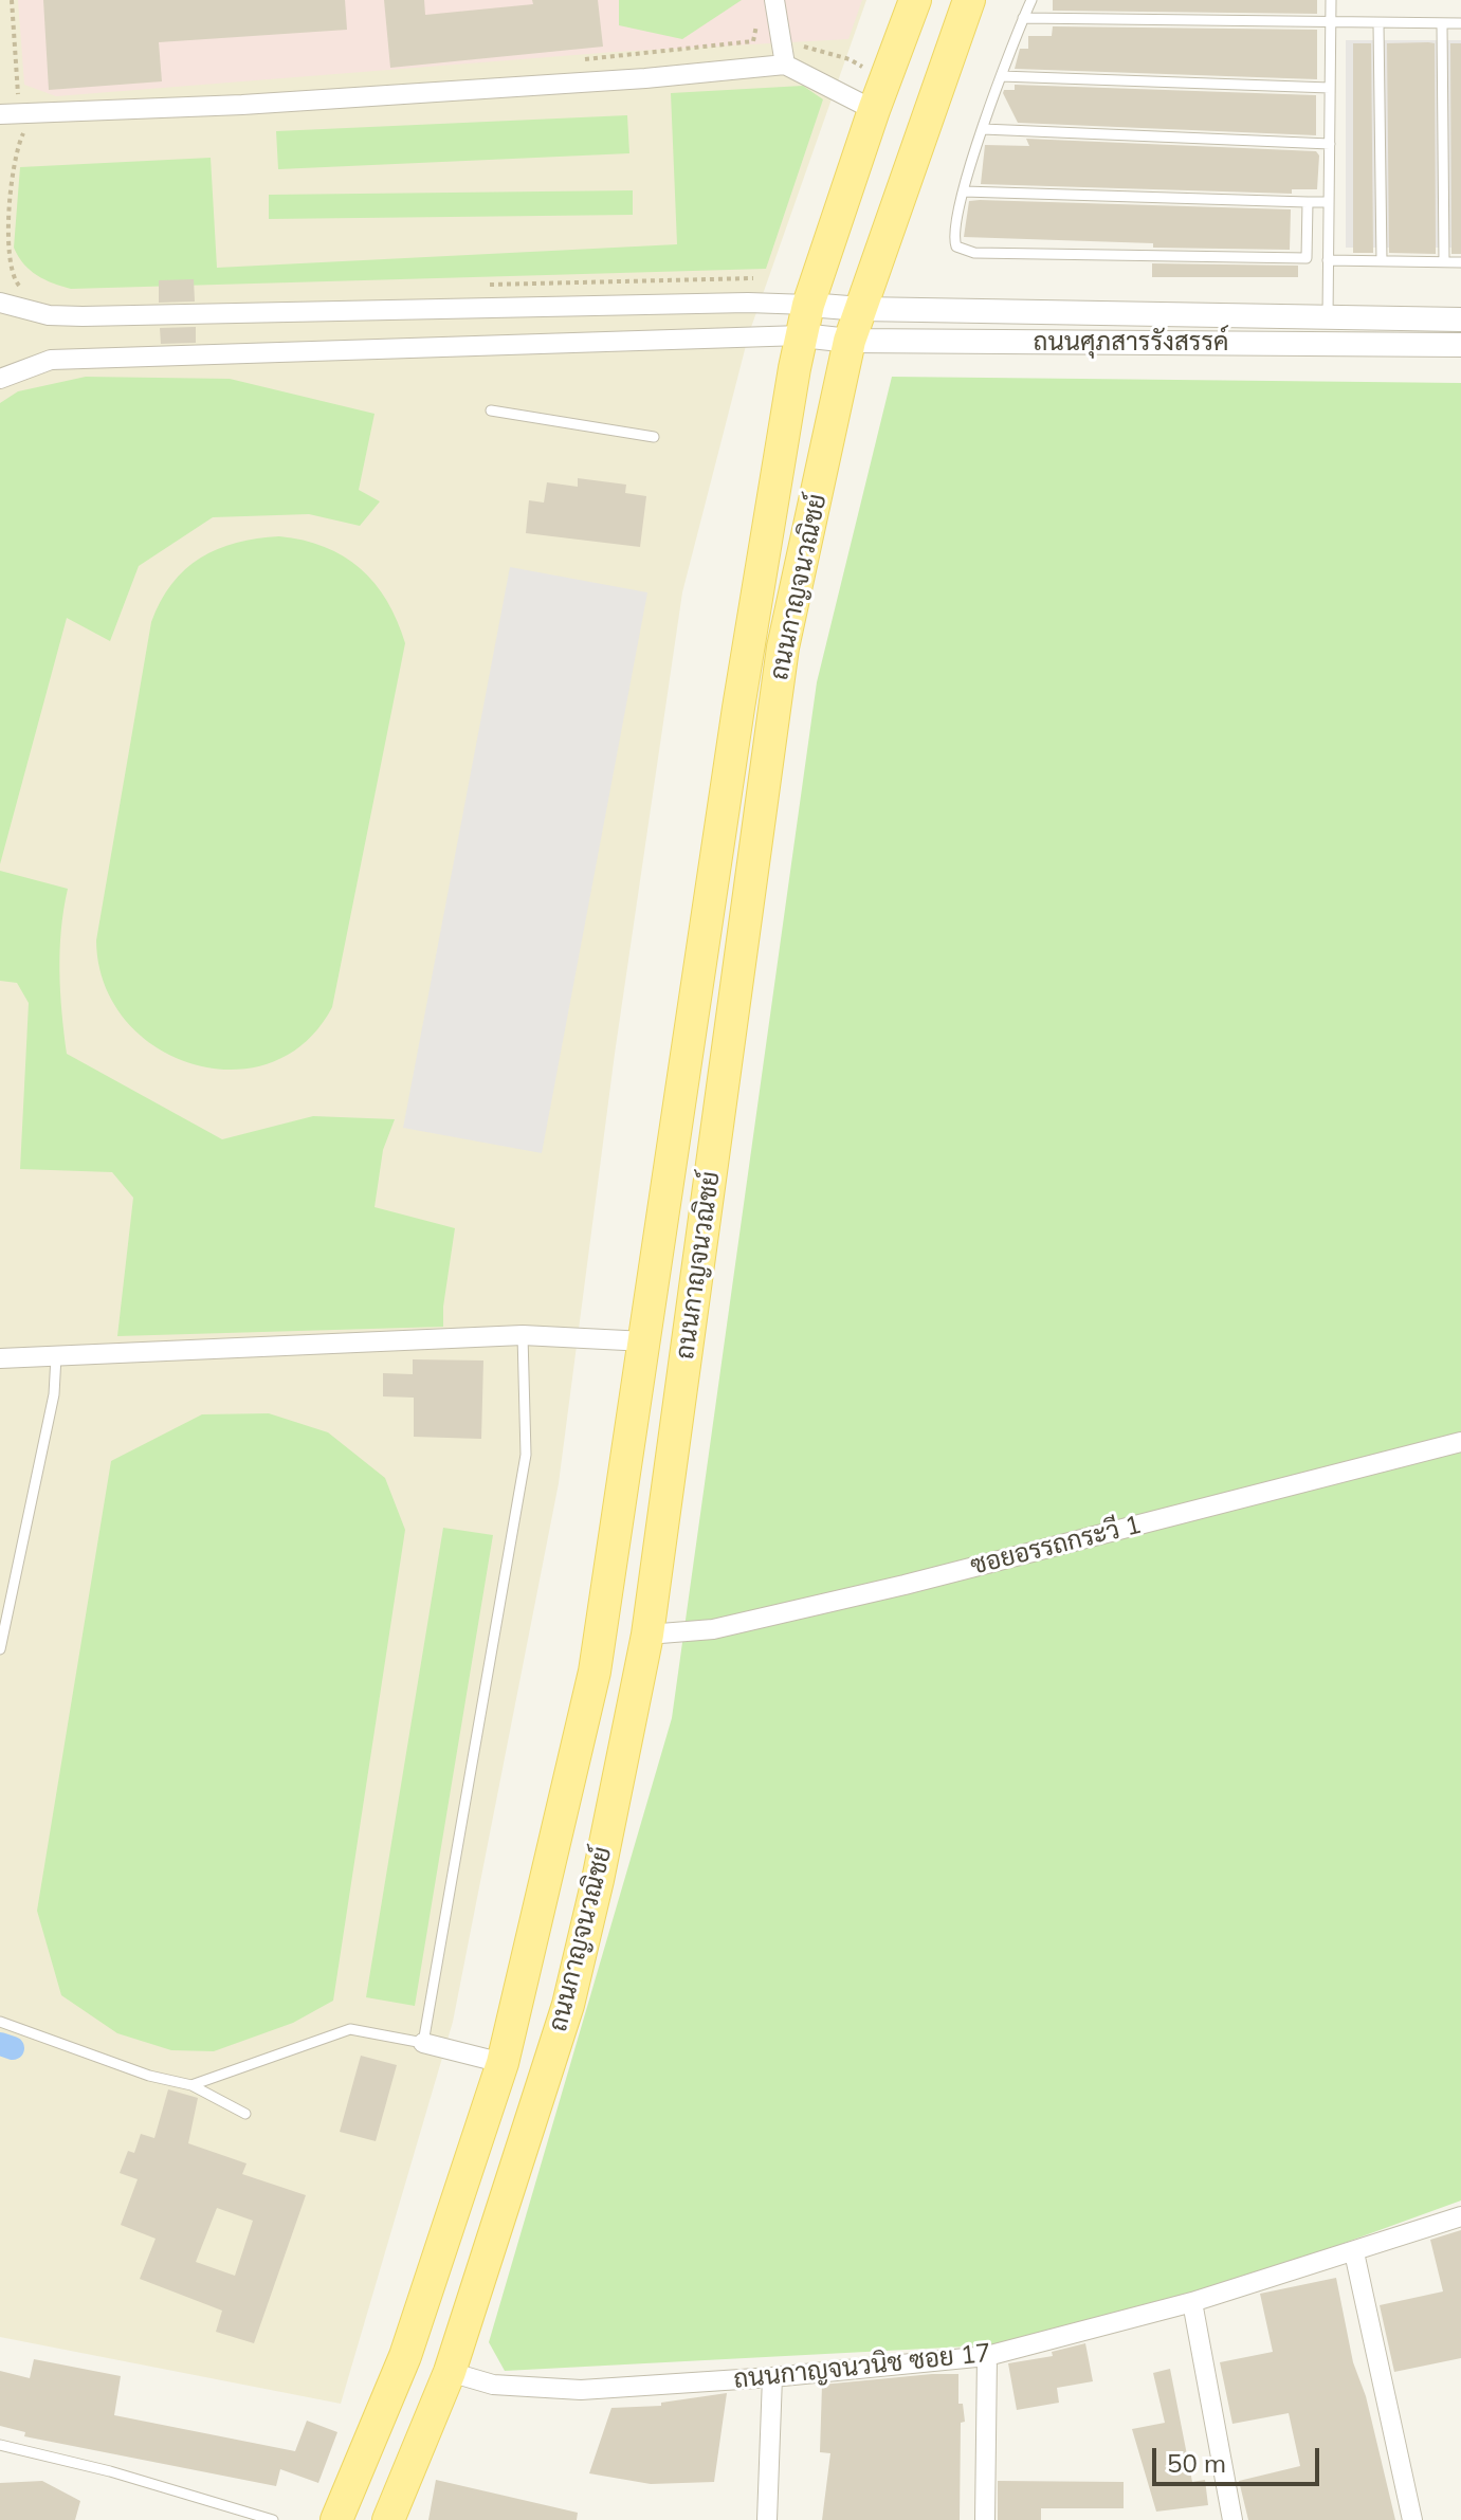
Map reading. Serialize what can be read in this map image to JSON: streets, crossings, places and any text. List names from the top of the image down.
{
  "streets": {
    "main road": ["ถนนกาญจนวณิชย์"],
    "street": ["ถนนศุภสารรังสรรค์", "ซอยอรรถกระวี 1", "ถนนกาญจนวนิช ซอย 17"]
  },
  "crossings": [
    ["ถนนศุภสารรังสรรค์", "ถนนกาญจนวณิชย์"],
    ["ถนนกาญจนวณิชย์", "ซอยอรรถกระวี 1"],
    ["ถนนกาญจนวณิชย์", "ถนนกาญจนวนิช ซอย 17"]
  ],
  "scale_bar": "50 m"
}
